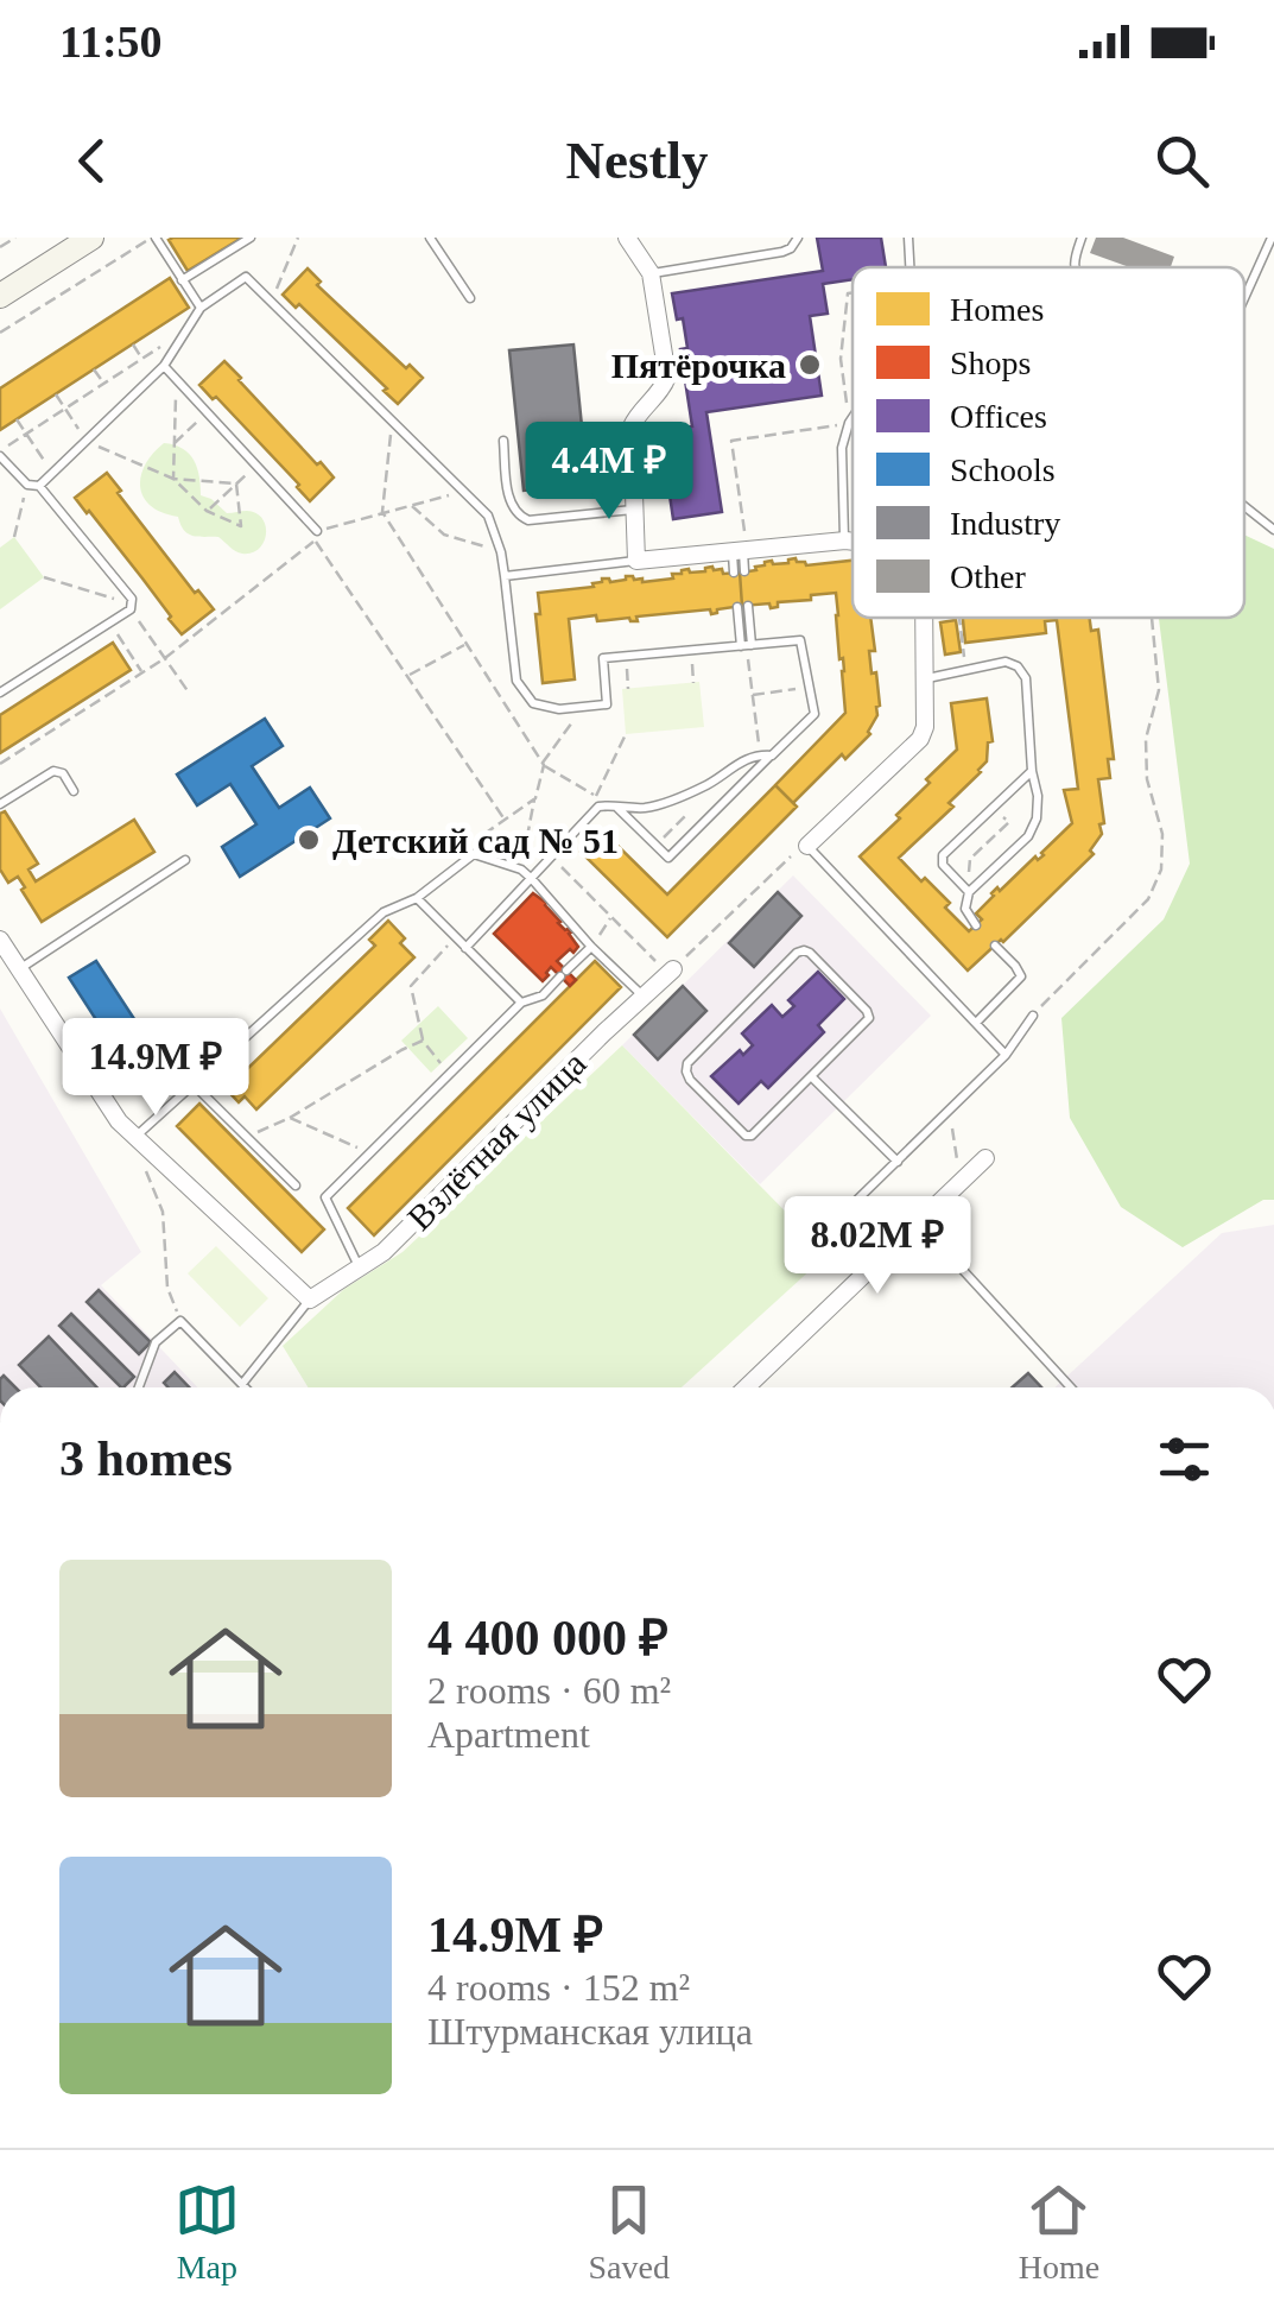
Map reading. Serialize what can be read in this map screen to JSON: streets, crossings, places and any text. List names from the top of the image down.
{
  "streets": {
    "street": ["Взлётная улица"]
  },
  "places": ["Пятёрочка", "Детский сад № 51"],
  "legend": [
    "Homes",
    "Shops",
    "Offices",
    "Schools",
    "Industry",
    "Other"
  ],
  "page": {
    "status": "11:50",
    "header": "Nestly",
    "price": ["4.4M ₽", "14.9M ₽", "8.02M ₽"],
    "heading": "3 homes",
    "list": [
      {
        "name": "4 400 000 ₽",
        "note": "2 rooms · 60 m² · Apartment"
      },
      {
        "name": "14.9M ₽",
        "note": "4 rooms · 152 m² · Штурманская улица"
      }
    ],
    "tabs": ["Map", "Saved", "Home"]
  }
}
